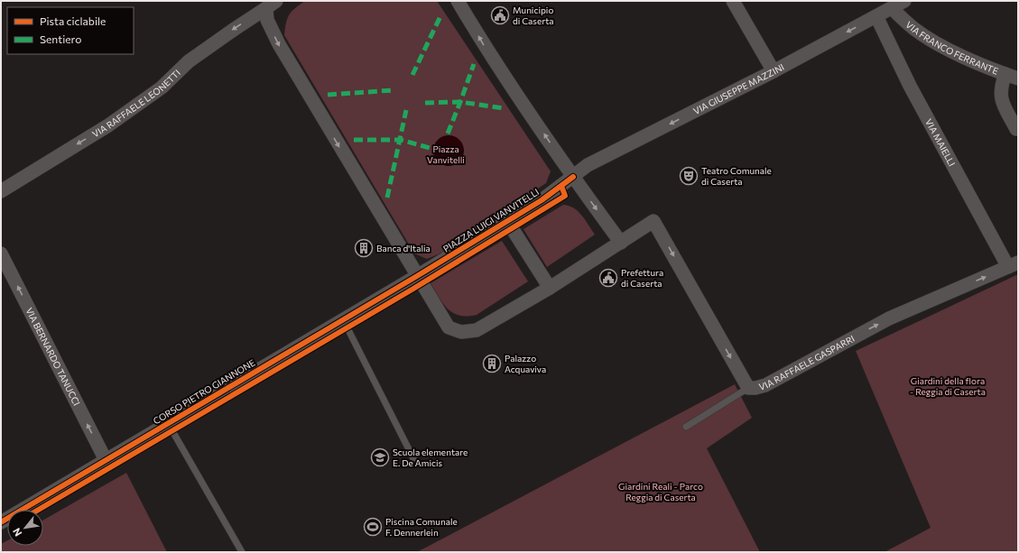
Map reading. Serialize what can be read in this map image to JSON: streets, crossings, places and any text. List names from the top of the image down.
{
  "streets": {
    "street": [
      "VIA FRANCO FERRANTE",
      "VIA GIUSEPPE MAZZINI",
      "VIA RAFFAELE LEONETTI",
      "VIA MAIELLI",
      "PIAZZA LUIGI VANVITELLI",
      "VIA BERNARDO TANUCCI",
      "VIA RAFFAELE GASPARRI",
      "CORSO PIETRO GIANNONE"
    ]
  },
  "crossings": [
    ["VIA FRANCO FERRANTE", "VIA GIUSEPPE MAZZINI"],
    ["VIA GIUSEPPE MAZZINI", "VIA MAIELLI"],
    ["VIA GIUSEPPE MAZZINI", "PIAZZA LUIGI VANVITELLI"],
    ["VIA MAIELLI", "VIA RAFFAELE GASPARRI"],
    ["PIAZZA LUIGI VANVITELLI", "CORSO PIETRO GIANNONE"],
    ["VIA BERNARDO TANUCCI", "CORSO PIETRO GIANNONE"]
  ],
  "one_way": ["VIA GIUSEPPE MAZZINI", "VIA RAFFAELE LEONETTI", "VIA BERNARDO TANUCCI"],
  "parks": ["Piazza Vanvitelli", "Giardini della flora - Reggia di Caserta", "Giardini Reali - Parco Reggia di Caserta"],
  "places": {
    "public building": ["Municipio di Caserta", "Prefettura di Caserta"],
    "theatre": ["Teatro Comunale di Caserta"],
    "building": ["Banca d'Italia", "Palazzo Acquaviva"],
    "school or university": ["Scuola elementare E. De Amicis"],
    "sports": ["Piscina Comunale F. Dennerlein"]
  },
  "legend": ["Pista ciclabile", "Sentiero"],
  "north": "bottom left"
}
